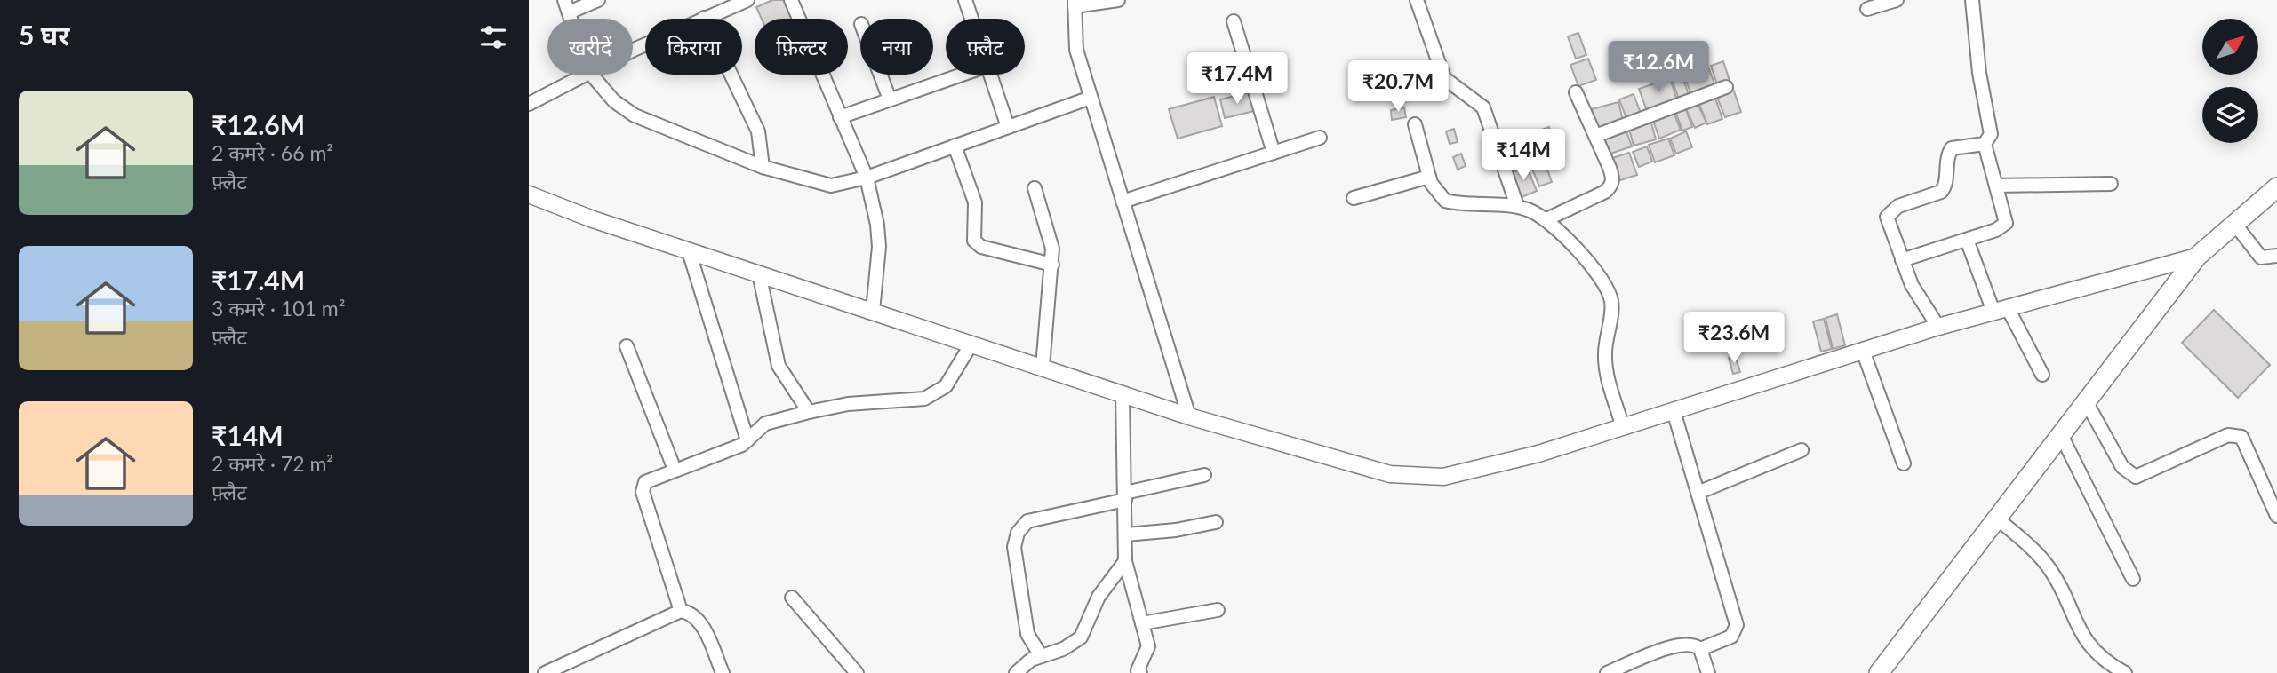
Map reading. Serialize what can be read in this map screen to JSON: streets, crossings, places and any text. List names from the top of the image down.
{
  "north": "top right",
  "page": {
    "heading": "5 घर",
    "chip": [
      "खरीदें",
      "किराया",
      "फ़िल्टर",
      "नया",
      "फ़्लैट"
    ],
    "price": [
      "₹12.6M",
      "₹17.4M",
      "₹20.7M",
      "₹14M",
      "₹23.6M"
    ],
    "list": [
      {
        "name": "₹12.6M",
        "note": "2 कमरे · 66 m² · फ़्लैट"
      },
      {
        "name": "₹17.4M",
        "note": "3 कमरे · 101 m² · फ़्लैट"
      },
      {
        "name": "₹14M",
        "note": "2 कमरे · 72 m² · फ़्लैट"
      }
    ]
  }
}
